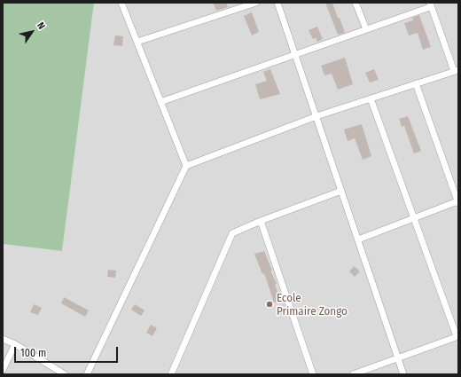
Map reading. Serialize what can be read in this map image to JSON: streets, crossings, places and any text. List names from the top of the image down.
{
  "places": ["Ecole Primaire Zongo"],
  "scale_bar": "100 m",
  "north": "top right"
}
